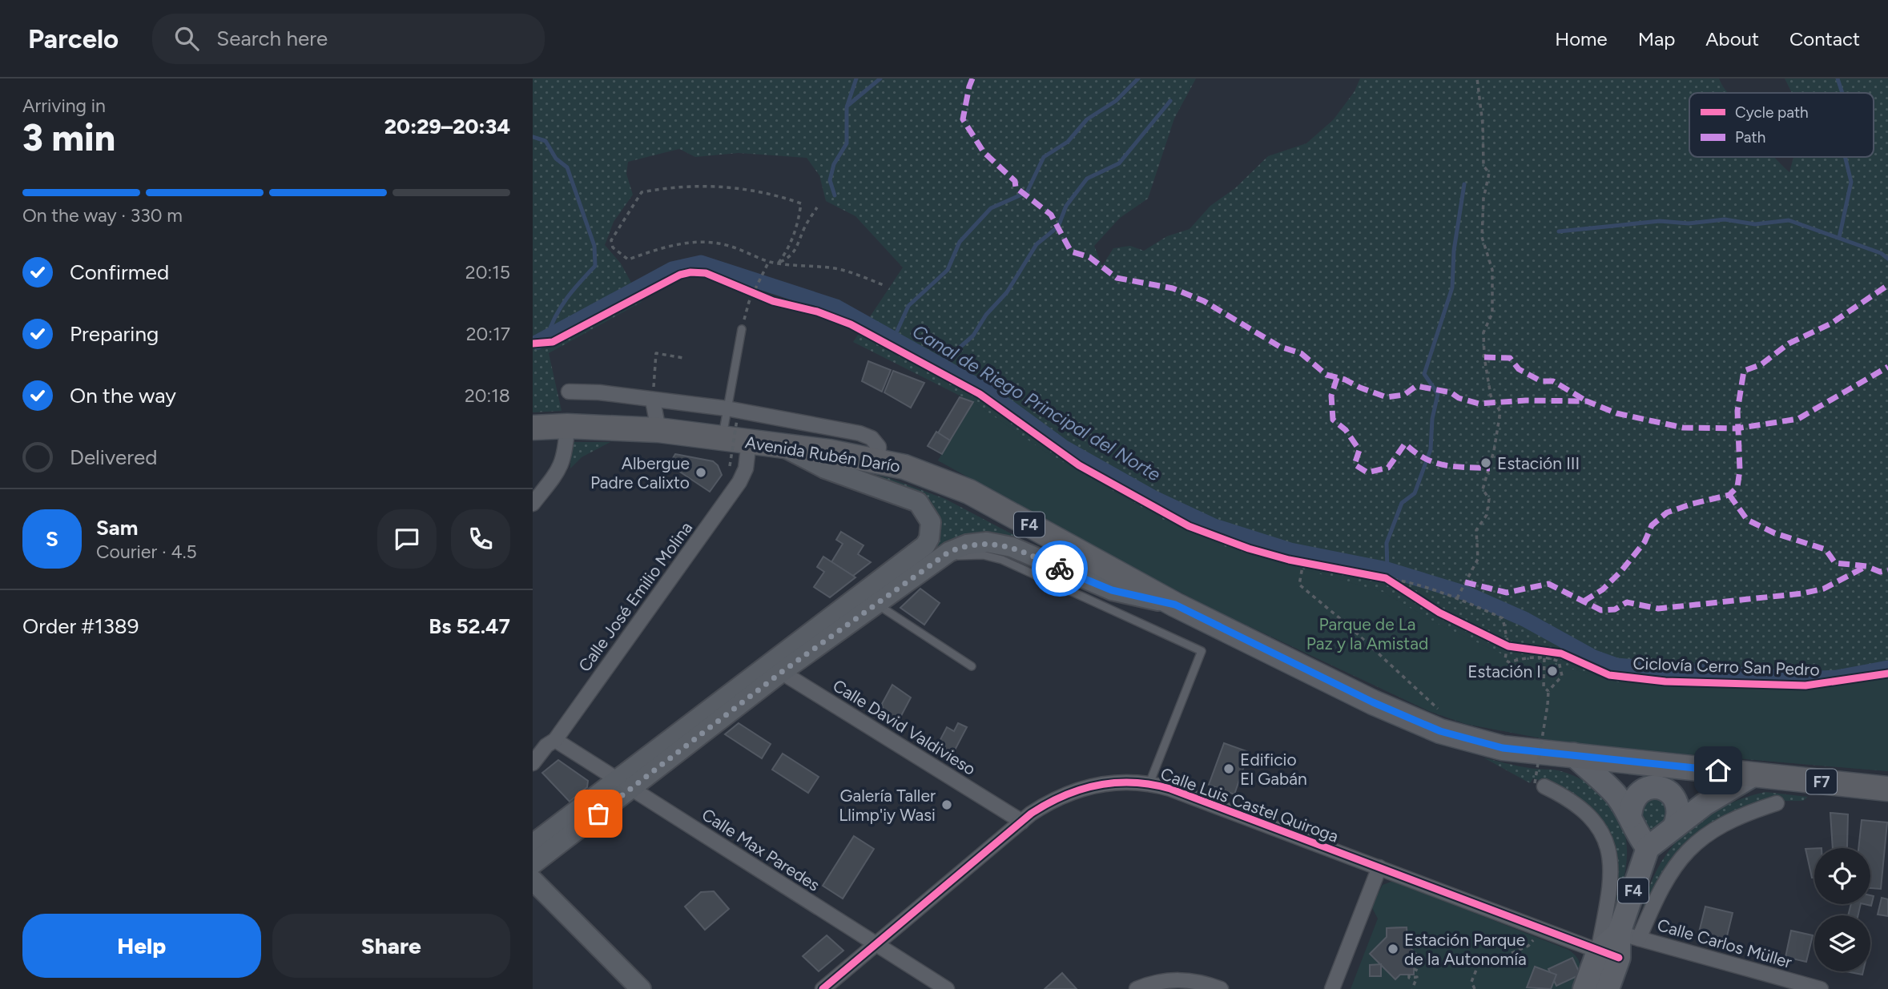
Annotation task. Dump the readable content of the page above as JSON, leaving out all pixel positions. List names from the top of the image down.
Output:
{
  "streets": {
    "highway": ["Avenida Rubén Darío", "F4", "F7"],
    "street": [
      "Calle José Emilio Molina",
      "Calle David Valdivieso",
      "Calle Luis Castel Quiroga",
      "Calle Max Paredes",
      "Calle Carlos Müller"
    ],
    "cycle path": ["Ciclovía Cerro San Pedro"]
  },
  "crossings": [
    ["Avenida Rubén Darío", "Calle José Emilio Molina"],
    ["F4", "Calle Luis Castel Quiroga"],
    ["F4", "Calle Carlos Müller"],
    ["Calle José Emilio Molina", "Calle Max Paredes"],
    ["Calle David Valdivieso", "Calle Luis Castel Quiroga"],
    ["Calle Luis Castel Quiroga", "Calle Max Paredes"]
  ],
  "water": ["Canal de Riego Principal del Norte"],
  "parks": ["Parque de La Paz y la Amistad"],
  "places": [
    "Estación III",
    "Albergue Padre Calixto",
    "Estación I",
    "Edificio El Gabán",
    "Galería Taller Llimp'iy Wasi",
    "Estación Parque de la Autonomía"
  ],
  "legend": ["Cycle path", "Path"],
  "page": {
    "header": "Parcelo",
    "search": "Search here",
    "nav": [
      "Home",
      "Map",
      "About",
      "Contact"
    ],
    "heading": ["3 min", "Arriving in", "20:29–20:34"],
    "panel": [
      "Sam",
      "Courier · 4.5",
      "Order #1389",
      "Bs 52.47"
    ],
    "bar": "On the way · 330 m",
    "list": [
      ["Confirmed", "20:15"],
      ["Preparing", "20:17"],
      ["On the way", "20:18"],
      "Delivered"
    ],
    "round": "S",
    "buttons": ["Help", "Share"]
  }
}
